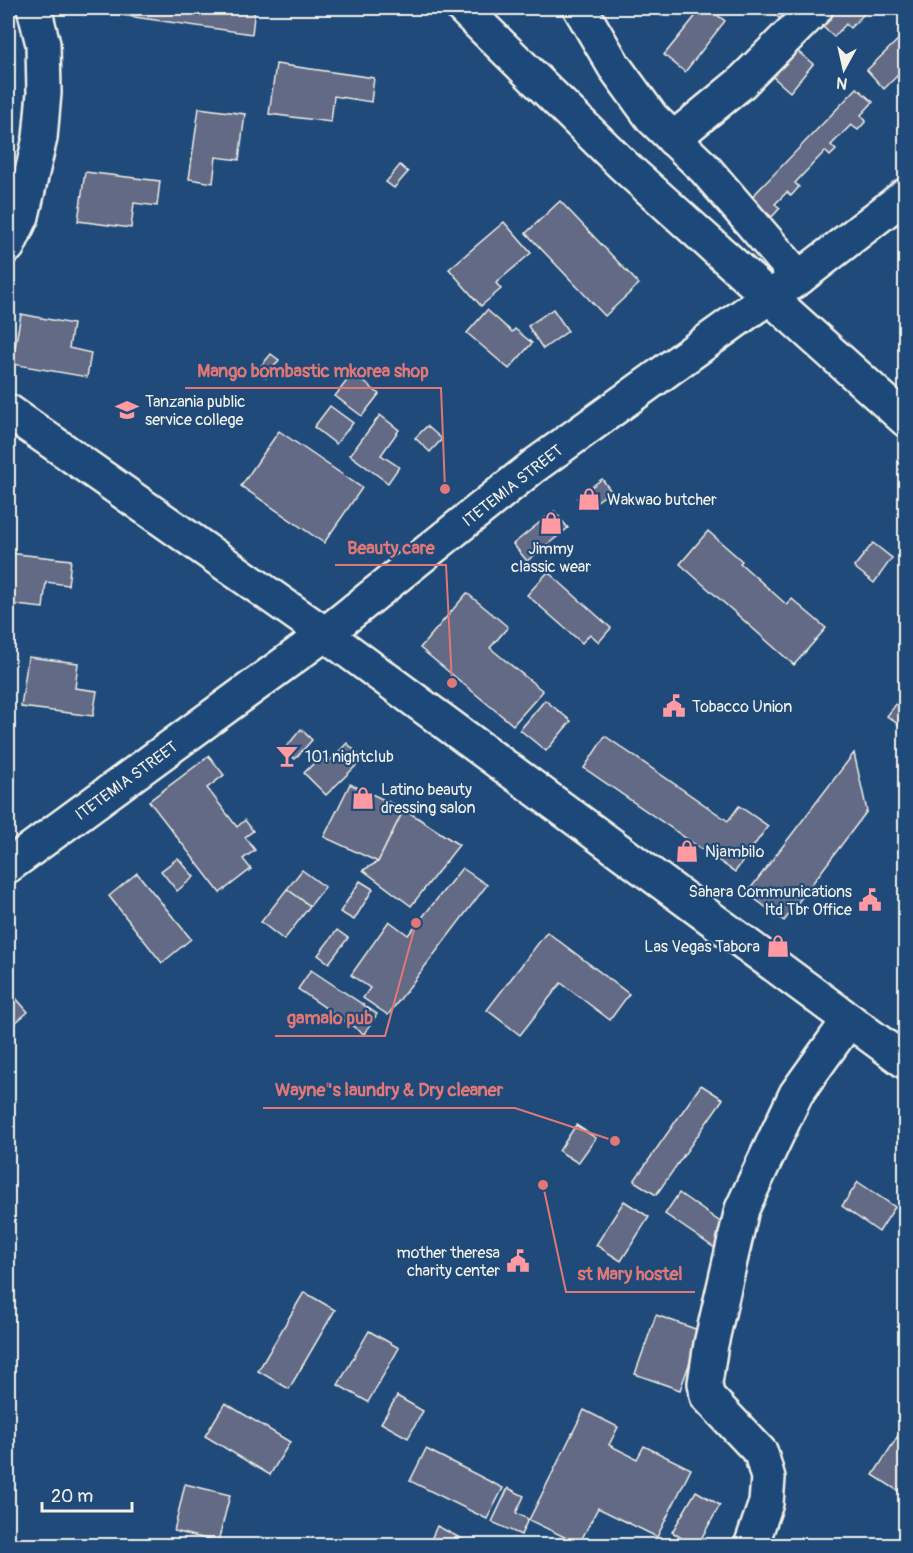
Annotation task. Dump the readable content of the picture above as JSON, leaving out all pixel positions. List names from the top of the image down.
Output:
{
  "streets": {
    "street": ["ITETEMIA STREET"]
  },
  "places": {
    "school or university": ["Tanzania public service college"],
    "other": [
      "Mango bombastic mkorea shop",
      "Beauty care",
      "gamalo pub",
      "Wayne\"s laundry & Dry cleaner",
      "st Mary hostel"
    ],
    "shop": [
      "Wakwao butcher",
      "Jimmy classic wear",
      "Latino beauty dressing salon",
      "Njambilo",
      "Las Vegas Tabora"
    ],
    "public building": ["Tobacco Union", "Sahara Communications ltd Tbr Office", "mother theresa charity center"],
    "bar": ["101 nightclub"]
  },
  "scale_bar": "20 m",
  "north": "bottom"
}
